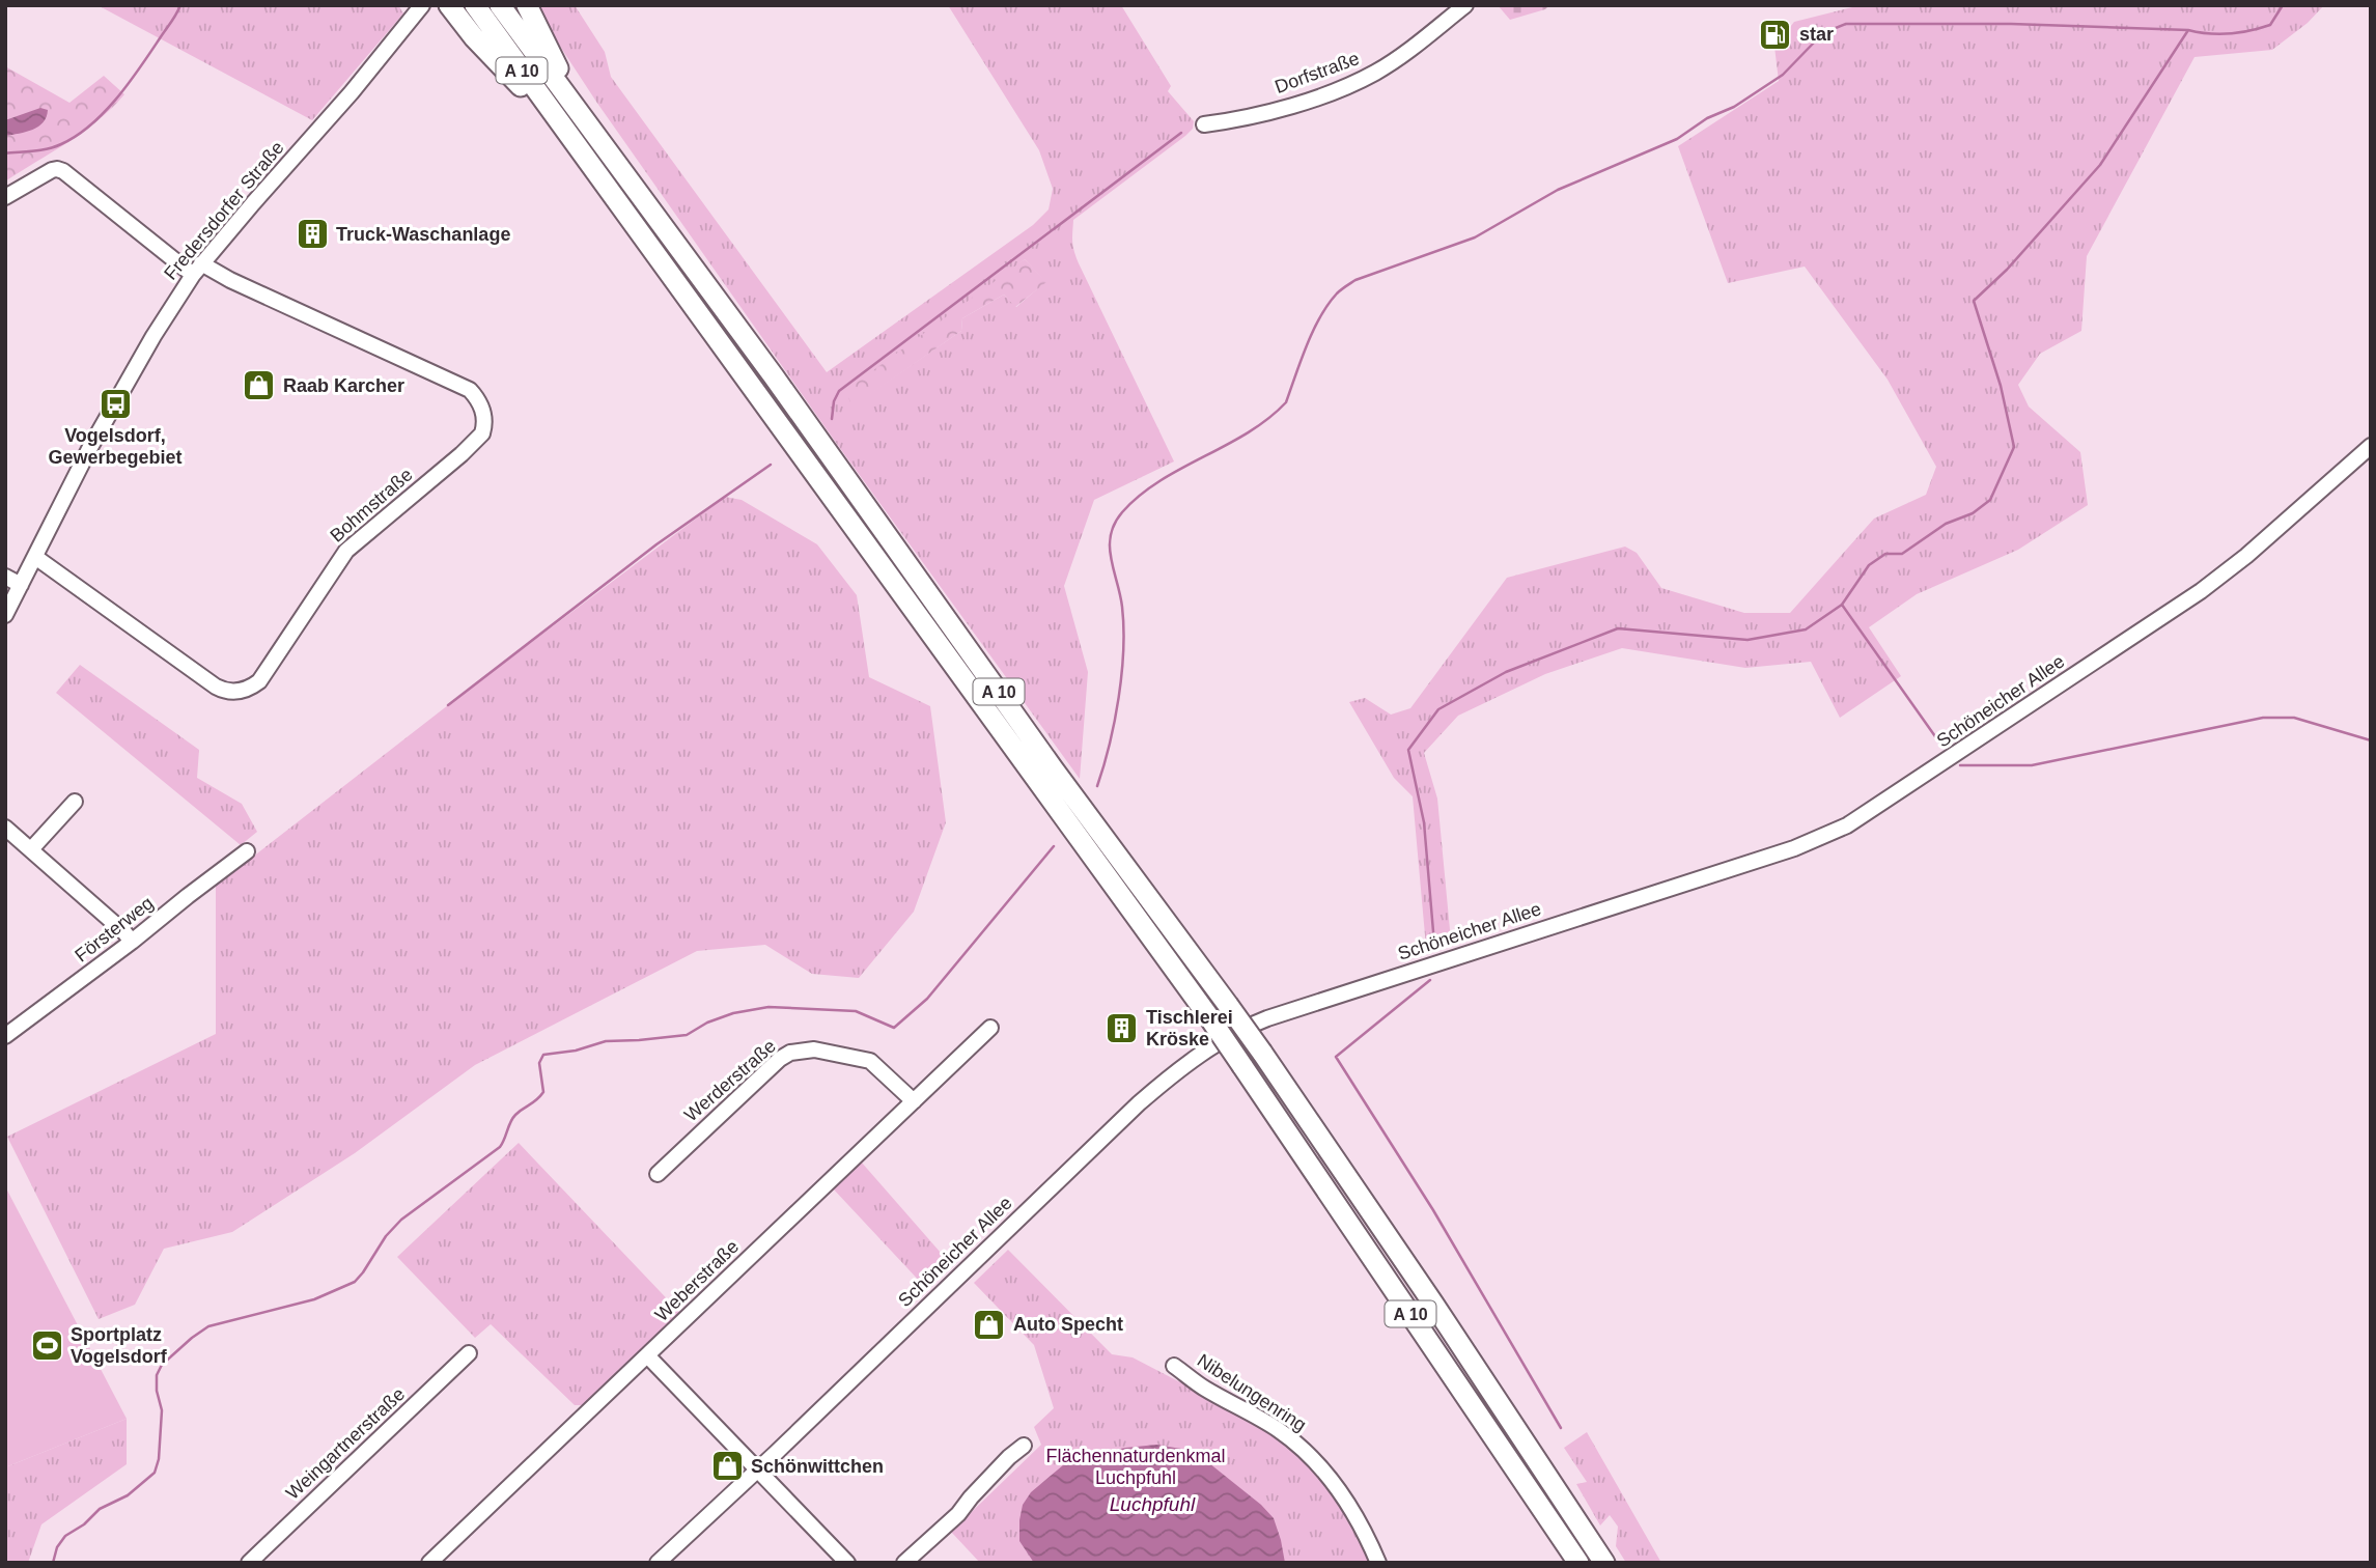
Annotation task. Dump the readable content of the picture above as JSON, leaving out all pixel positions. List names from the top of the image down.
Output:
{
  "streets": {
    "highway": ["A 10"],
    "street": [
      "Dorfstraße",
      "Fredersdorfer Straße",
      "Bohmstraße",
      "Schöneicher Allee",
      "Försterweg",
      "Werderstraße",
      "Weberstraße",
      "Nibelungenring",
      "Weingartnerstraße"
    ]
  },
  "crossings": [
    ["Fredersdorfer Straße", "Bohmstraße"],
    ["Werderstraße", "Weberstraße"]
  ],
  "water": ["Luchpfuhl"],
  "parks": ["Flächennaturdenkmal Luchpfuhl"],
  "places": {
    "fuel station": ["star"],
    "building": ["Truck-Waschanlage", "Tischlerei Kröske"],
    "shop": ["Raab Karcher", "Auto Specht", "Schönwittchen"],
    "bus stop": ["Vogelsdorf, Gewerbegebiet"],
    "sports": ["Sportplatz Vogelsdorf"]
  }
}
